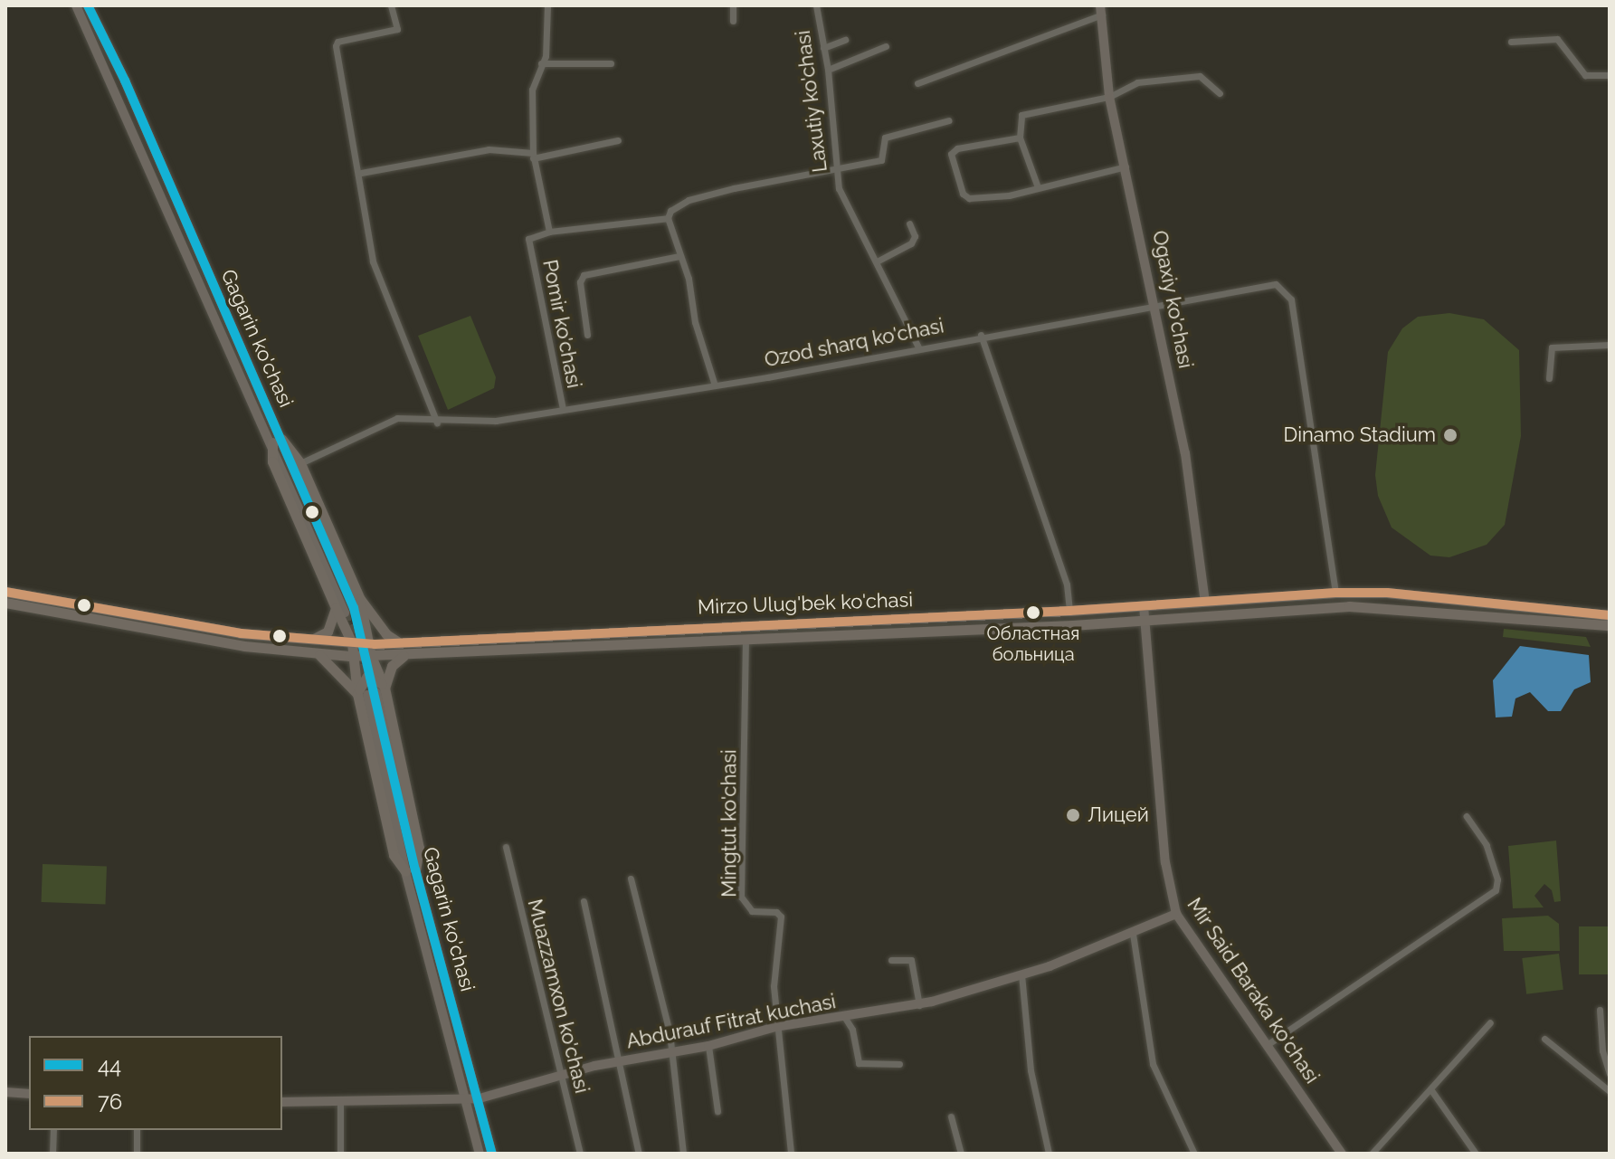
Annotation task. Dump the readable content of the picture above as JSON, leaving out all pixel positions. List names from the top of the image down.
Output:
{
  "streets": {
    "main road": ["Mirzo Ulug'bek ko'chasi"],
    "street": [
      "Laxutiy ko'chasi",
      "Ogaxiy ko'chasi",
      "Pomir ko'chasi",
      "Gagarin ko'chasi",
      "Ozod sharq ko'chasi",
      "Mingtut ko'chasi",
      "Mir Said Baraka ko'chasi",
      "Muazzamxon ko'chasi",
      "Abdurauf Fitrat kuchasi"
    ]
  },
  "crossings": [
    ["Laxutiy ko'chasi", "Ozod sharq ko'chasi"],
    ["Ogaxiy ko'chasi", "Ozod sharq ko'chasi"],
    ["Ogaxiy ko'chasi", "Mirzo Ulug'bek ko'chasi"],
    ["Pomir ko'chasi", "Ozod sharq ko'chasi"],
    ["Gagarin ko'chasi", "Abdurauf Fitrat kuchasi"],
    ["Ozod sharq ko'chasi", "Mirzo Ulug'bek ko'chasi"],
    ["Mirzo Ulug'bek ko'chasi", "Mingtut ko'chasi"],
    ["Mirzo Ulug'bek ko'chasi", "Mir Said Baraka ko'chasi"],
    ["Mingtut ko'chasi", "Abdurauf Fitrat kuchasi"],
    ["Mir Said Baraka ko'chasi", "Abdurauf Fitrat kuchasi"],
    ["Muazzamxon ko'chasi", "Abdurauf Fitrat kuchasi"]
  ],
  "places": ["Dinamo Stadium", "Областная больница", "Лицей"],
  "lines": ["transit line 44", "transit line 76"],
  "legend": ["44", "76"]
}
